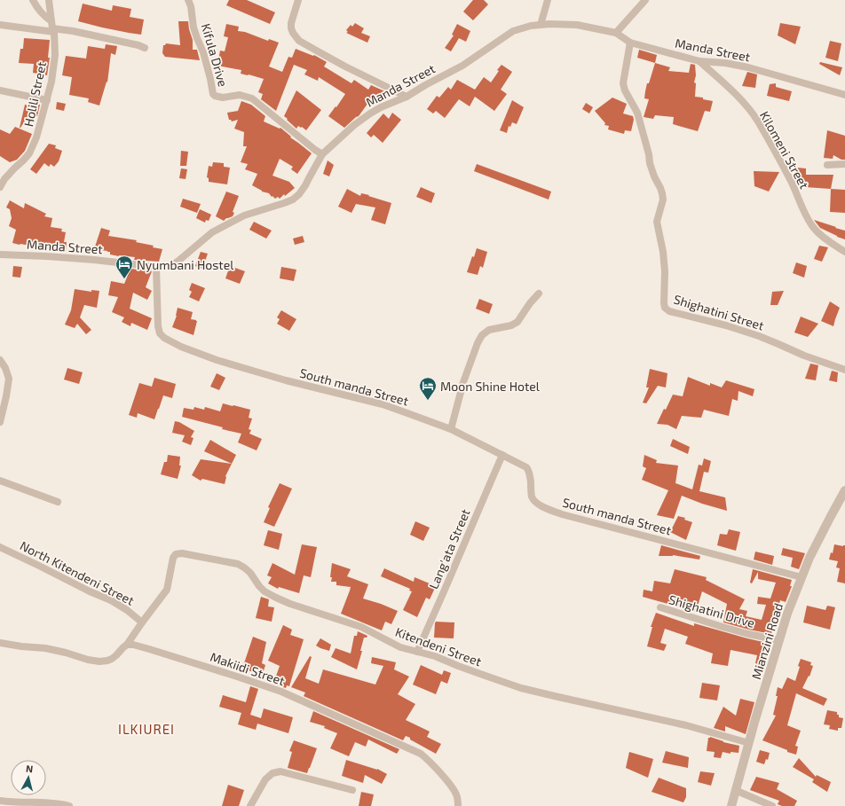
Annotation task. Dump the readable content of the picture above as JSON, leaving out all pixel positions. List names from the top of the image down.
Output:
{
  "streets": {
    "street": [
      "Manda Street",
      "Kifula Drive",
      "Holili Street",
      "Kilomeni Street",
      "Shighatini Street",
      "South manda Street",
      "Lang'ata Street",
      "North Kitendeni Street",
      "Shighatini Drive",
      "Mianzini Road",
      "Kitendeni Street",
      "Makiidi Street"
    ]
  },
  "crossings": [
    ["Manda Street", "Kifula Drive"],
    ["Manda Street", "Kilomeni Street"],
    ["Manda Street", "Shighatini Street"],
    ["Manda Street", "South manda Street"],
    ["South manda Street", "Lang'ata Street"],
    ["South manda Street", "Mianzini Road"],
    ["Lang'ata Street", "Kitendeni Street"],
    ["North Kitendeni Street", "Kitendeni Street"],
    ["Shighatini Drive", "Mianzini Road"],
    ["Mianzini Road", "Kitendeni Street"],
    ["Kitendeni Street", "Makiidi Street"]
  ],
  "districts": ["ILKIUREI"],
  "places": {
    "hotel": ["Nyumbani Hostel", "Moon Shine Hotel"]
  },
  "north": "top"
}
